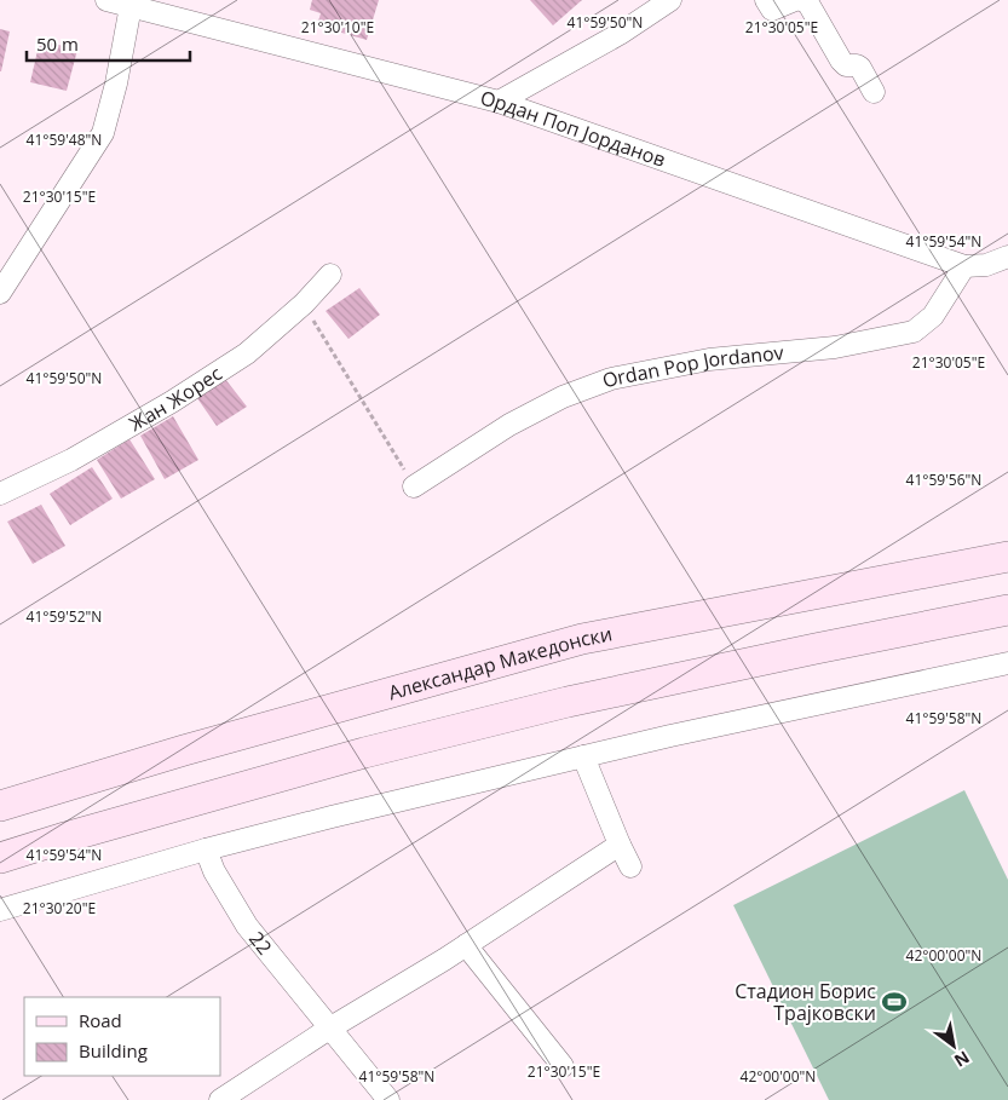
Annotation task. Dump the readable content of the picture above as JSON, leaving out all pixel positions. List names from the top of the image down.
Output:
{
  "streets": {
    "street": [
      "Ордан Поп Јорданов",
      "Ordan Pop Jordanov",
      "Жан Жорес",
      "Александар Македонски",
      "22"
    ]
  },
  "crossings": [
    ["Ордан Поп Јорданов", "Ordan Pop Jordanov"]
  ],
  "places": {
    "sports": ["Стадион Борис Трајковски"]
  },
  "legend": ["Road", "Building"],
  "scale_bar": "50 m",
  "north": "bottom right",
  "coordinates": [
    "41°59'50\"N",
    "21°30'05\"E",
    "21°30'10\"E",
    "41°59'48\"N",
    "21°30'15\"E",
    "41°59'54\"N",
    "41°59'56\"N",
    "41°59'52\"N",
    "41°59'58\"N",
    "21°30'20\"E",
    "42°00'00\"N"
  ]
}
